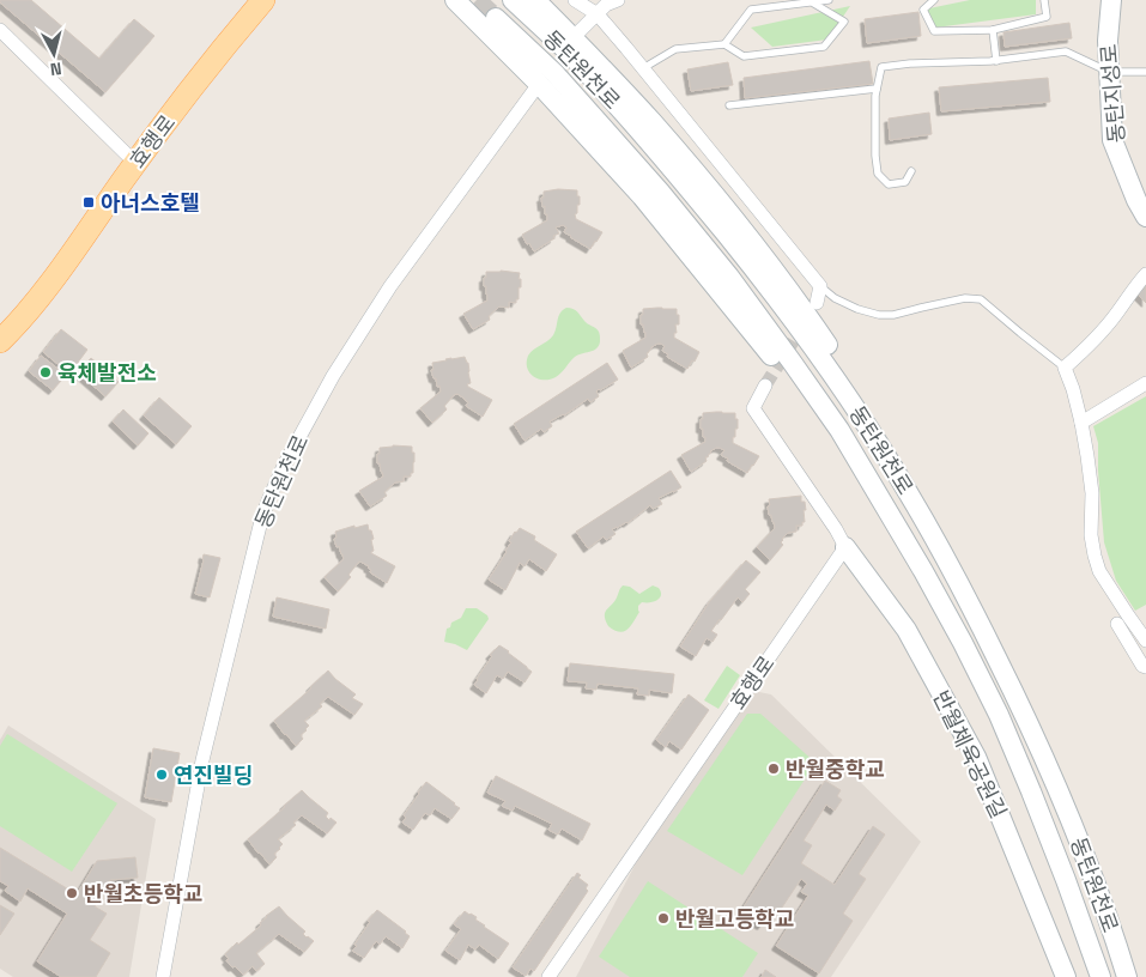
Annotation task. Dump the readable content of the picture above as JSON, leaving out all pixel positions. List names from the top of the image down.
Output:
{
  "streets": {
    "main road": [
      "동탄원천로",
      "동탄지성로",
      "효행로",
      "반월체육공원길"
    ]
  },
  "crossings": [
    ["효행로", "반월체육공원길"]
  ],
  "places": {
    "transit": ["아너스호텔"],
    "other": [
      "육체발전소",
      "반월중학교",
      "연진빌딩",
      "반월초등학교",
      "반월고등학교"
    ]
  },
  "north": "bottom"
}
